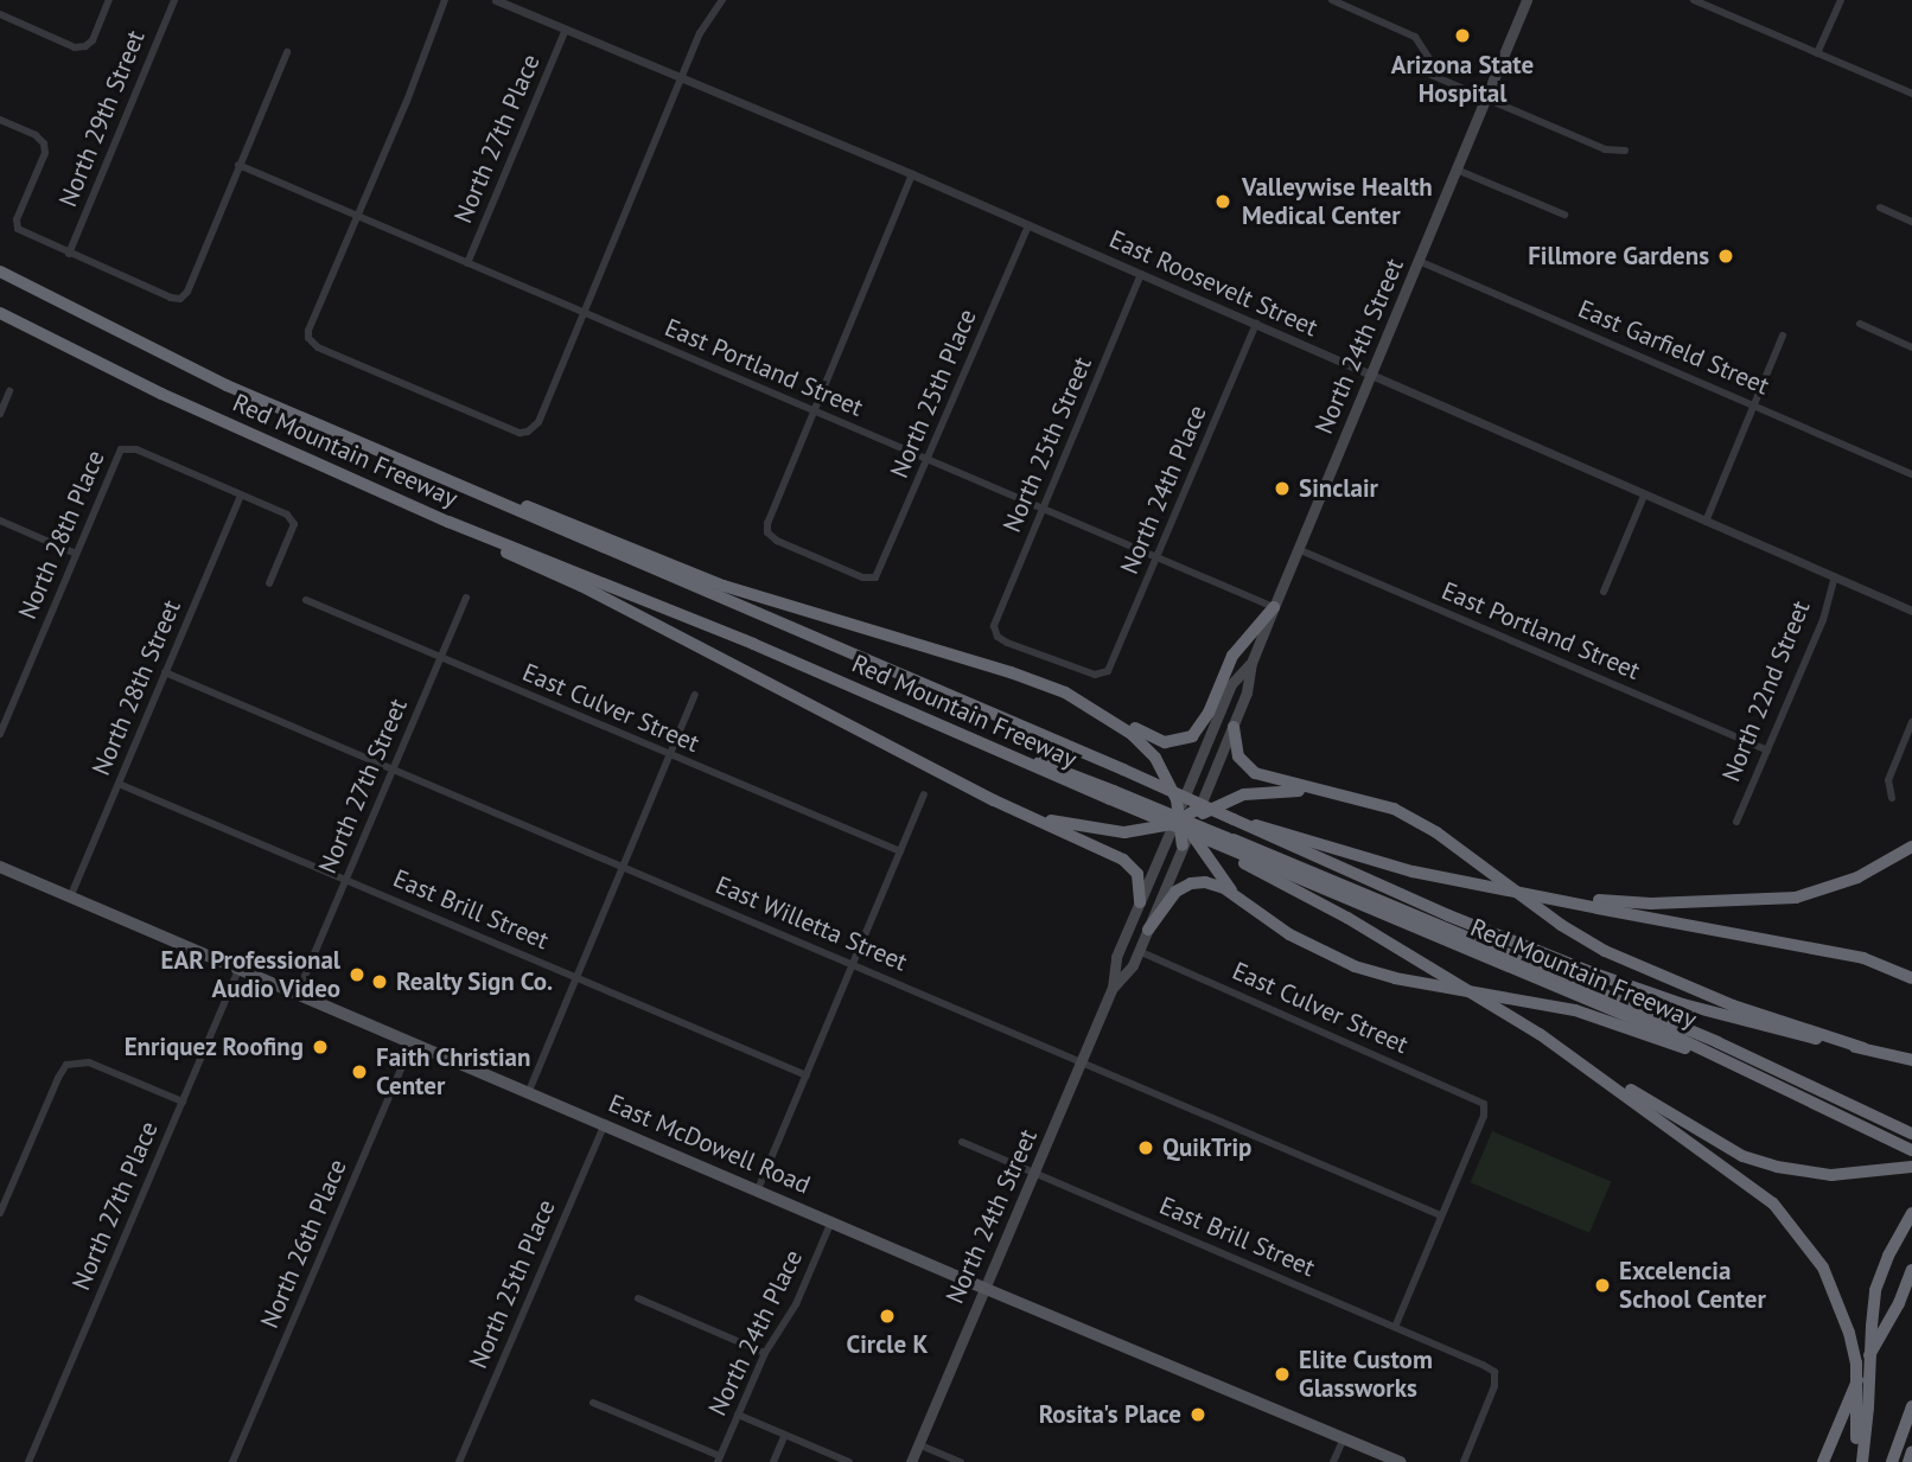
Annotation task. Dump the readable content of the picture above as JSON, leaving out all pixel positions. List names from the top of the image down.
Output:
{
  "streets": {
    "highway": ["Red Mountain Freeway"],
    "main road": ["North 24th Street", "East McDowell Road"],
    "street": [
      "North 29th Street",
      "North 27th Place",
      "East Roosevelt Street",
      "East Garfield Street",
      "East Portland Street",
      "North 25th Place",
      "North 25th Street",
      "North 24th Place",
      "North 28th Place",
      "North 28th Street",
      "North 22nd Street",
      "East Culver Street",
      "North 27th Street",
      "East Brill Street",
      "East Willetta Street",
      "North 26th Place"
    ]
  },
  "crossings": [
    ["North 27th Place", "East Roosevelt Street"],
    ["North 27th Place", "East Portland Street"],
    ["North 27th Place", "East McDowell Road"],
    ["East Roosevelt Street", "North 24th Street"],
    ["East Roosevelt Street", "North 25th Place"],
    ["East Roosevelt Street", "North 25th Street"],
    ["East Roosevelt Street", "North 24th Place"],
    ["East Roosevelt Street", "North 22nd Street"],
    ["North 24th Street", "East Garfield Street"],
    ["North 24th Street", "East Portland Street"],
    ["North 24th Street", "Red Mountain Freeway"],
    ["North 24th Street", "East Culver Street"],
    ["North 24th Street", "East Brill Street"],
    ["North 24th Street", "East Willetta Street"],
    ["North 24th Street", "East McDowell Road"],
    ["East Portland Street", "North 25th Place"],
    ["East Portland Street", "North 25th Street"],
    ["East Portland Street", "North 24th Place"],
    ["East Portland Street", "North 22nd Street"],
    ["North 25th Place", "East McDowell Road"],
    ["North 25th Street", "North 24th Place"],
    ["North 24th Place", "East McDowell Road"],
    ["North 28th Place", "North 28th Street"],
    ["North 28th Street", "East Brill Street"],
    ["North 28th Street", "East Willetta Street"],
    ["North 28th Street", "East McDowell Road"],
    ["East Culver Street", "North 27th Street"],
    ["East Culver Street", "East Willetta Street"],
    ["North 27th Street", "East Brill Street"],
    ["North 27th Street", "East Willetta Street"],
    ["North 27th Street", "East McDowell Road"],
    ["East McDowell Road", "North 26th Place"]
  ],
  "places": [
    "Arizona State Hospital",
    "Valleywise Health Medical Center",
    "Fillmore Gardens",
    "Sinclair",
    "EAR Professional Audio Video",
    "Realty Sign Co.",
    "Enriquez Roofing",
    "Faith Christian Center",
    "QuikTrip",
    "Excelencia School Center",
    "Circle K",
    "Elite Custom Glassworks",
    "Rosita's Place"
  ]
}
